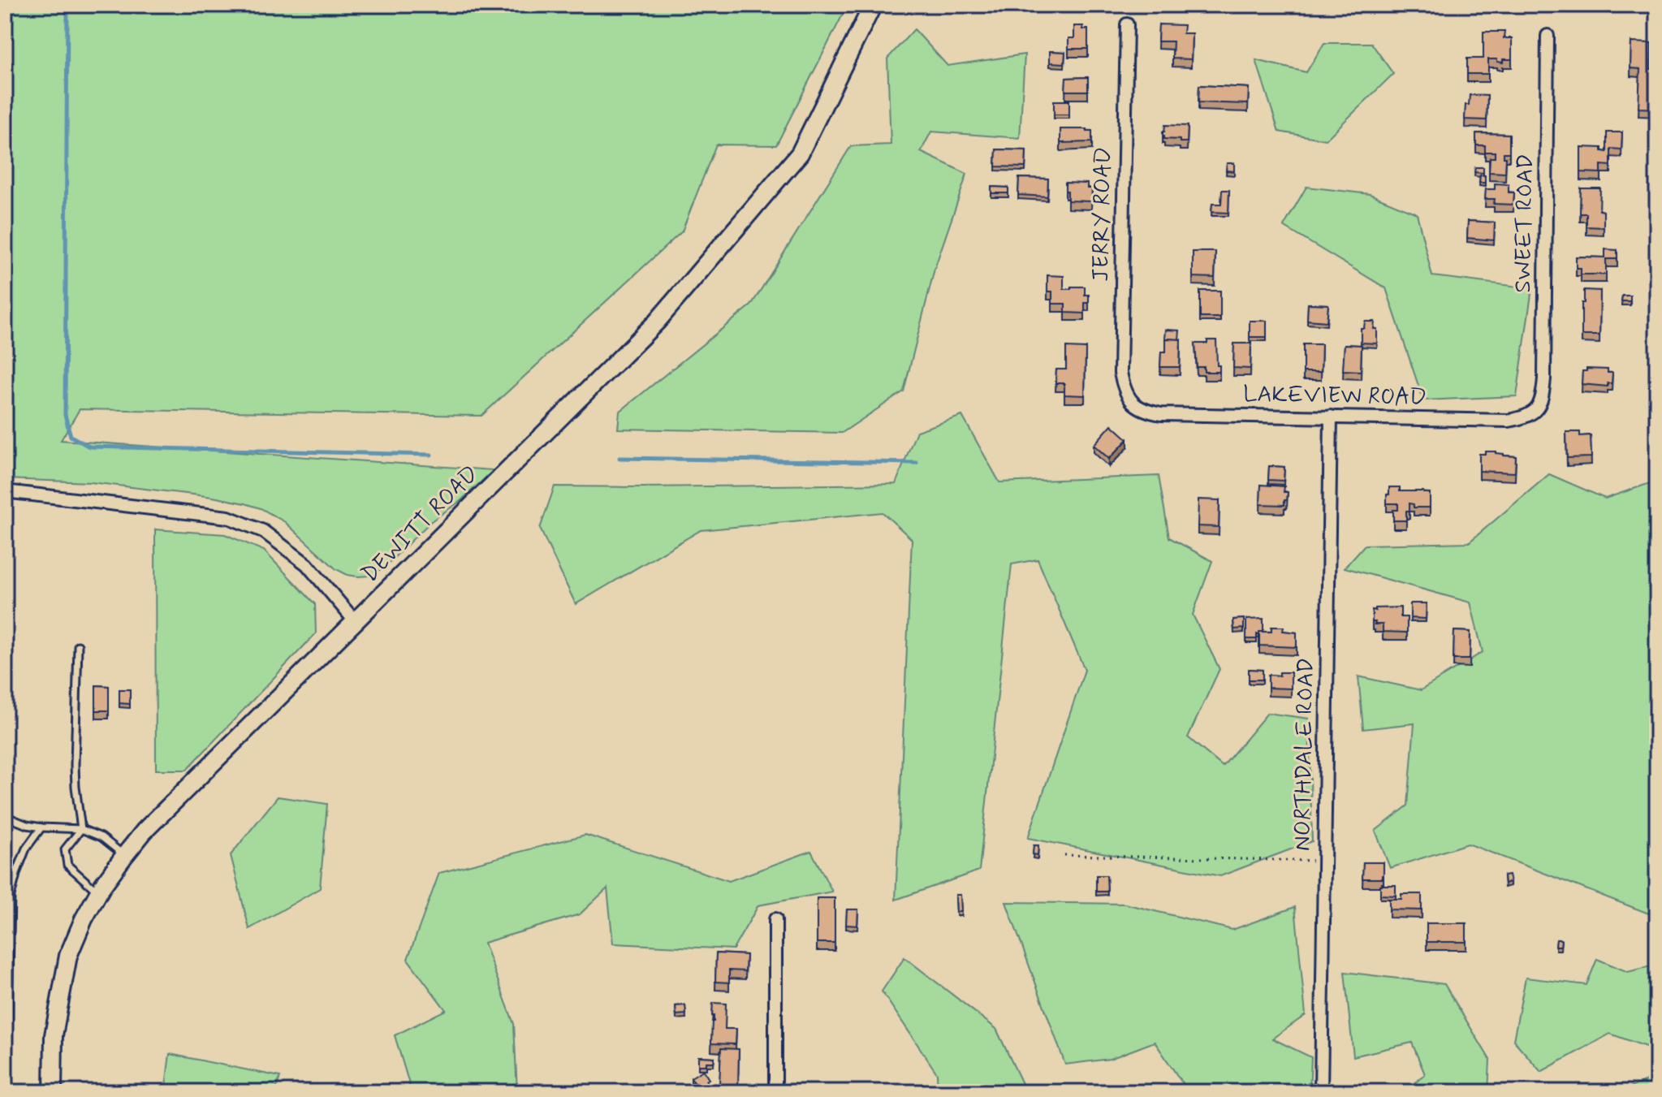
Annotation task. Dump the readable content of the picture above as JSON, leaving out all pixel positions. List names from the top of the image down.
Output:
{
  "streets": {
    "street": [
      "JERRY ROAD",
      "SWEET ROAD",
      "LAKEVIEW ROAD",
      "DEWITT ROAD",
      "NORTHDALE ROAD"
    ]
  },
  "crossings": [
    ["JERRY ROAD", "LAKEVIEW ROAD"],
    ["SWEET ROAD", "LAKEVIEW ROAD"],
    ["LAKEVIEW ROAD", "NORTHDALE ROAD"]
  ]
}
